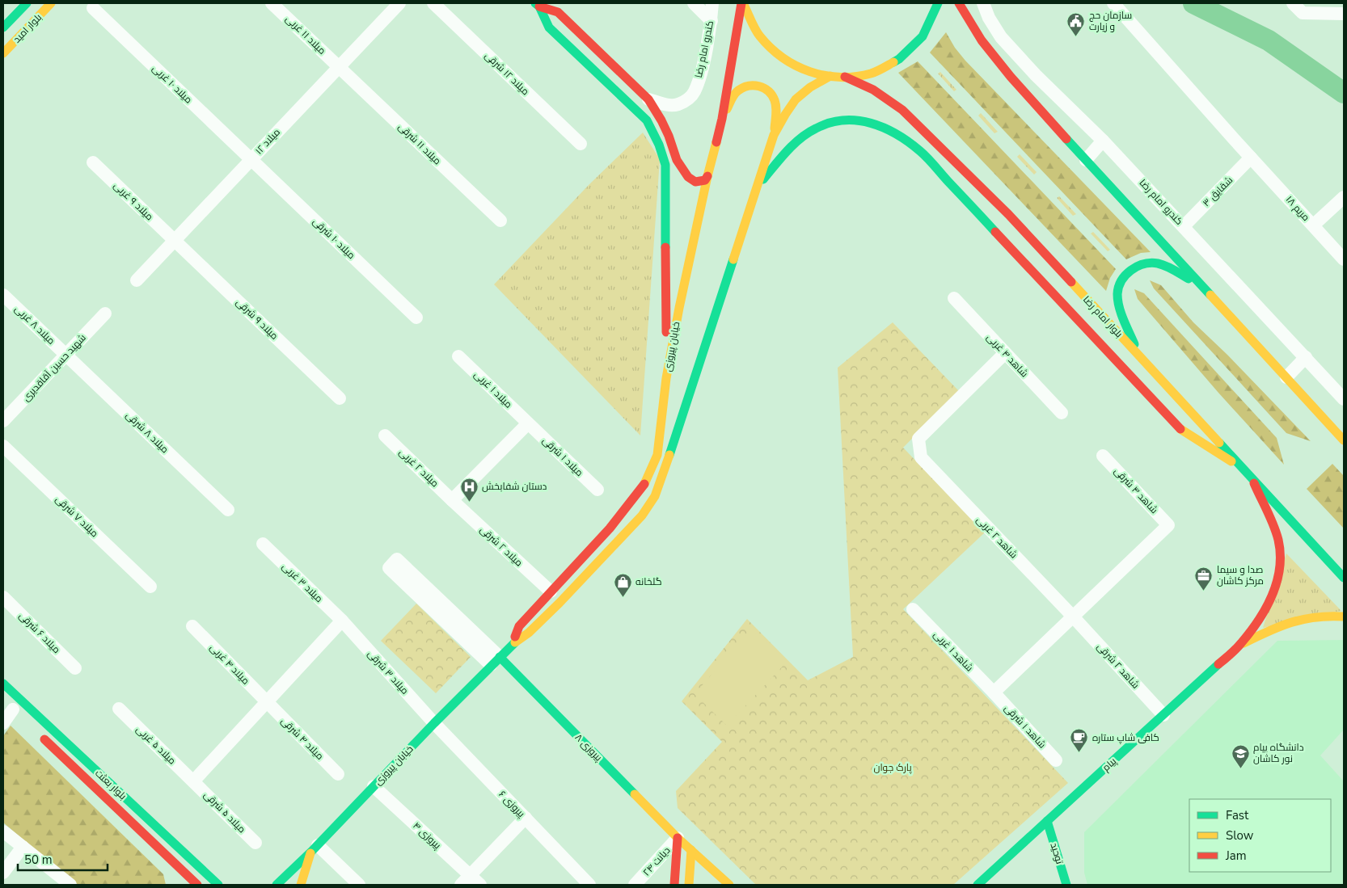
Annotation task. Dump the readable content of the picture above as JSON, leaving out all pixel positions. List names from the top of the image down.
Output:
{
  "streets": {
    "main road": [
      "بلوار امید",
      "بلوار امام رضا",
      "خیابان پیروزی",
      "پیروزی ۸",
      "پیام",
      "بلوار بعثت",
      "توحید"
    ],
    "street": [
      "میلاد ۱۱ غربی",
      "کندرو امام رضا",
      "میلاد ۱۲ شرقی",
      "میلاد ۱۰ غربی",
      "میلاد ۱۲",
      "میلاد ۱۱ شرقی",
      "شقایق ۳",
      "میلاد ۹ غربی",
      "مریم ۱۸",
      "میلاد ۱۰ شرقی",
      "میلاد ۹ شرقی",
      "میلاد ۸ غربی",
      "شاهد ۴ غربی",
      "شهید حسین آقاقدیری",
      "میلاد ۱ غربی",
      "میلاد ۸ شرقی",
      "میلاد ۱ شرقی",
      "میلاد ۲ غربی",
      "شاهد ۴ شرقی",
      "میلاد ۷ شرقی",
      "شاهد ۲ غربی",
      "میلاد ۲ شرقی",
      "میلاد ۳ غربی",
      "میلاد ۶ شرقی",
      "شاهد ۱ غربی",
      "میلاد ۴ غربی",
      "شاهد ۲ شرقی",
      "میلاد ۳ شرقی",
      "شاهد ۱ شرقی",
      "میلاد ۴ شرقی",
      "میلاد ۵ غربی",
      "پیروزی ۶",
      "میلاد ۵ شرقی",
      "پیروزی ۴",
      "دیانت ۲۴"
    ]
  },
  "crossings": [
    ["میلاد ۱۱ غربی", "میلاد ۱۲"],
    ["میلاد ۱۱ غربی", "میلاد ۱۱ شرقی"],
    ["کندرو امام رضا", "شقایق ۳"],
    ["میلاد ۱۰ غربی", "میلاد ۱۲"],
    ["میلاد ۱۰ غربی", "میلاد ۱۰ شرقی"],
    ["میلاد ۱۲", "میلاد ۱۱ شرقی"],
    ["میلاد ۱۲", "میلاد ۹ غربی"],
    ["میلاد ۱۲", "میلاد ۱۰ شرقی"],
    ["میلاد ۱۲", "میلاد ۹ شرقی"],
    ["شقایق ۳", "مریم ۱۸"],
    ["میلاد ۹ غربی", "میلاد ۹ شرقی"],
    ["میلاد ۸ غربی", "شهید حسین آقاقدیری"],
    ["میلاد ۸ غربی", "میلاد ۸ شرقی"],
    ["خیابان پیروزی", "میلاد ۲ شرقی"],
    ["خیابان پیروزی", "میلاد ۳ شرقی"],
    ["خیابان پیروزی", "پیروزی ۸"],
    ["خیابان پیروزی", "پیروزی ۶"],
    ["خیابان پیروزی", "پیروزی ۴"],
    ["شاهد ۴ غربی", "شاهد ۲ غربی"],
    ["شهید حسین آقاقدیری", "میلاد ۸ شرقی"],
    ["میلاد ۱ غربی", "میلاد ۱ شرقی"],
    ["میلاد ۲ غربی", "میلاد ۲ شرقی"],
    ["شاهد ۴ شرقی", "شاهد ۲ غربی"],
    ["شاهد ۴ شرقی", "شاهد ۲ شرقی"],
    ["شاهد ۲ غربی", "شاهد ۲ شرقی"],
    ["میلاد ۳ غربی", "میلاد ۳ شرقی"],
    ["شاهد ۱ غربی", "شاهد ۱ شرقی"],
    ["میلاد ۴ غربی", "میلاد ۴ شرقی"],
    ["شاهد ۲ شرقی", "پیام"],
    ["میلاد ۳ شرقی", "پیروزی ۶"],
    ["میلاد ۵ غربی", "میلاد ۵ شرقی"],
    ["پیروزی ۸", "دیانت ۲۴"],
    ["پیام", "توحید"]
  ],
  "parks": ["پارک جوان"],
  "places": {
    "public building": ["سازمان حج و زیارت"],
    "hospital": ["دستان شفابخش"],
    "office": ["صدا و سیما مرکز کاشان"],
    "shop": ["گلخانه"],
    "cafe": ["کافی شاپ ستاره"],
    "school or university": ["دانشگاه پیام نور کاشان"]
  },
  "legend": ["Fast", "Slow", "Jam"],
  "scale_bar": "50 m"
}
